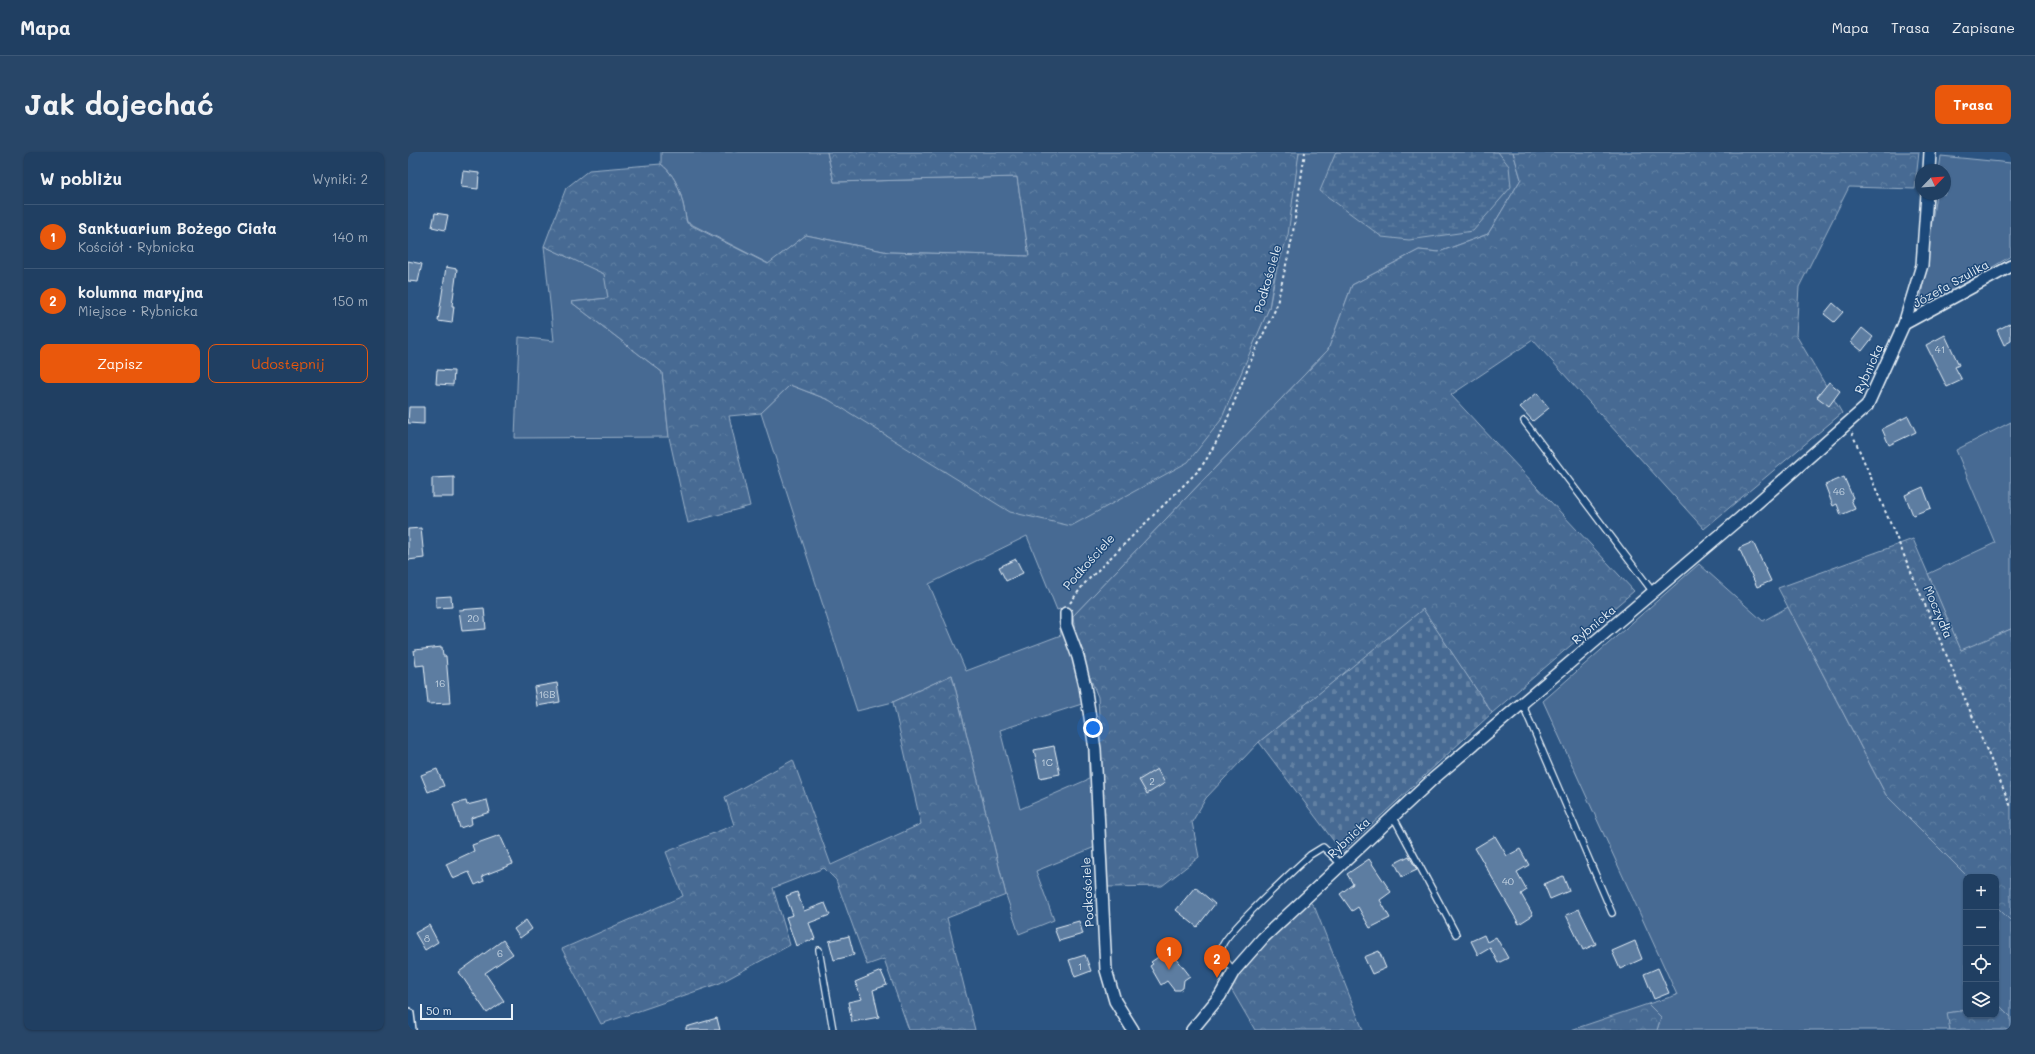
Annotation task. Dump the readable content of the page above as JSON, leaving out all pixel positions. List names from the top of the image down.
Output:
{
  "streets": {
    "street": ["Podkościele", "Józefa Szulika", "Rybnicka"],
    "path": ["Moczydła"]
  },
  "crossings": [
    ["Józefa Szulika", "Rybnicka"],
    ["Rybnicka", "Moczydła"]
  ],
  "house_numbers": [
    "41",
    "46",
    "20",
    "16",
    "16B",
    "1C",
    "2",
    "40",
    "8",
    "6",
    "1"
  ],
  "scale_bar": "50 m",
  "north": "top right",
  "page": {
    "header": "Mapa",
    "nav": ["Mapa", "Trasa", "Zapisane"],
    "buttons": [
      "Trasa",
      ["Zapisz", "Udostępnij"]
    ],
    "title": "Jak dojechać",
    "heading": ["W pobliżu", "Wyniki: 2"],
    "list": [
      {
        "mark": "1",
        "name": "Sanktuarium Bożego Ciała",
        "note": "Kościół · Rybnicka",
        "value": "140 m"
      },
      {
        "mark": "2",
        "name": "kolumna maryjna",
        "note": "Miejsce · Rybnicka",
        "value": "150 m"
      }
    ],
    "map_buttons": ["+", "−"],
    "pins": ["1", "2"],
    "scale": "50 m"
  }
}
